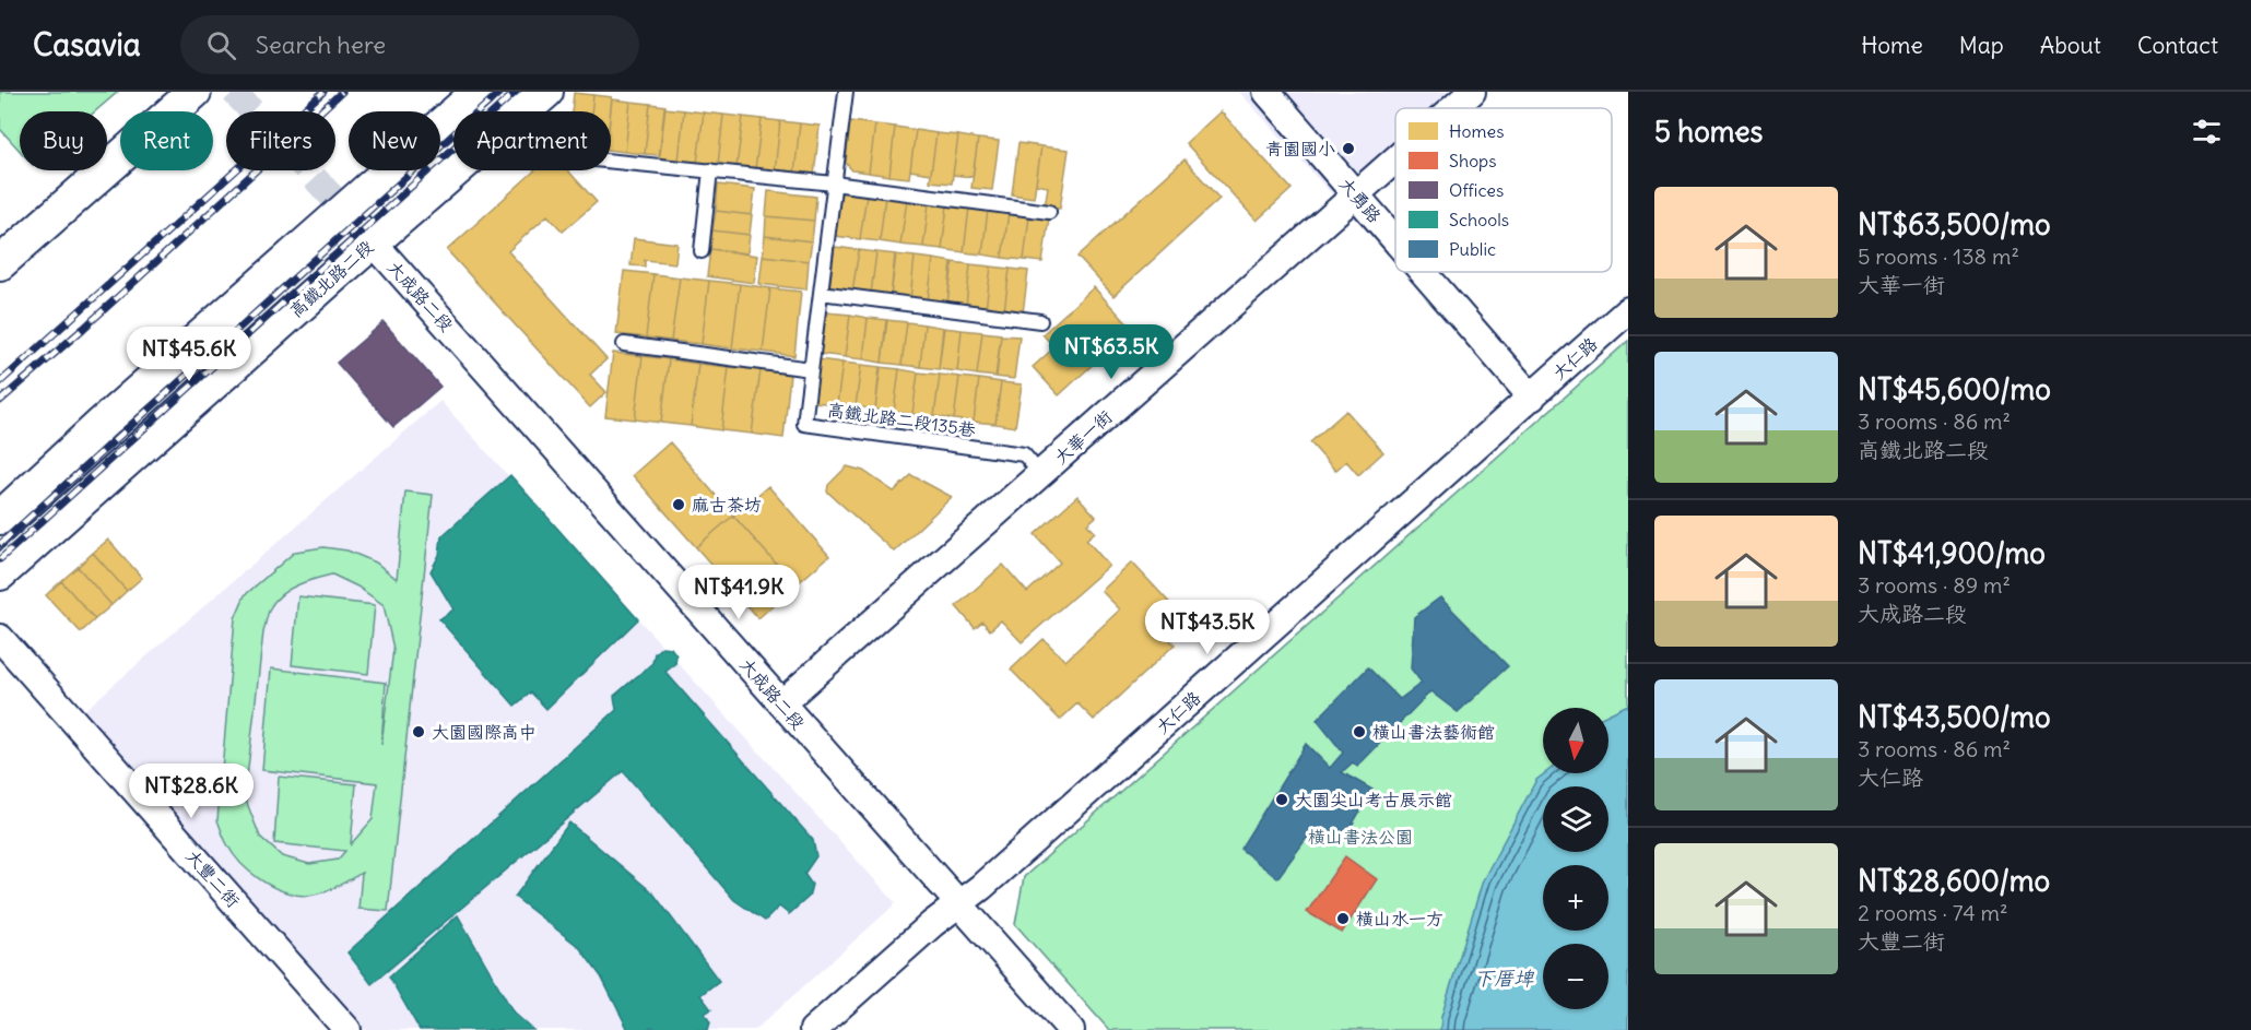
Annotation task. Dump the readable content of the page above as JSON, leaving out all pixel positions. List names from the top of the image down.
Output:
{
  "streets": {
    "street": [
      "大勇路",
      "高鐵北路二段",
      "大成路二段",
      "大仁路",
      "大華一街",
      "大豐二街"
    ],
    "lane": ["高鐵北路二段135巷"]
  },
  "crossings": [
    ["大勇路", "大仁路"],
    ["大勇路", "大華一街"],
    ["高鐵北路二段", "大成路二段"],
    ["大成路二段", "大仁路"],
    ["大成路二段", "大華一街"],
    ["高鐵北路二段135巷", "大華一街"]
  ],
  "water": ["下厝埤"],
  "parks": ["橫山書法公園"],
  "places": [
    "青園國小",
    "麻古茶坊",
    "大園國際高中",
    "橫山書法藝術館",
    "大園尖山考古展示館",
    "橫山水一方"
  ],
  "legend": [
    "Homes",
    "Shops",
    "Offices",
    "Schools",
    "Public"
  ],
  "north": "bottom",
  "page": {
    "header": "Casavia",
    "search": "Search here",
    "nav": [
      "Home",
      "Map",
      "About",
      "Contact"
    ],
    "heading": "5 homes",
    "chip": [
      "Buy",
      "Rent",
      "Filters",
      "New",
      "Apartment"
    ],
    "list": [
      {
        "name": "NT$63,500/mo",
        "note": "5 rooms · 138 m² · 大華一街"
      },
      {
        "name": "NT$45,600/mo",
        "note": "3 rooms · 86 m² · 高鐵北路二段"
      },
      {
        "name": "NT$41,900/mo",
        "note": "3 rooms · 89 m² · 大成路二段"
      },
      {
        "name": "NT$43,500/mo",
        "note": "3 rooms · 86 m² · 大仁路"
      },
      {
        "name": "NT$28,600/mo",
        "note": "2 rooms · 74 m² · 大豐二街"
      }
    ],
    "price": [
      "NT$63.5K",
      "NT$45.6K",
      "NT$41.9K",
      "NT$43.5K",
      "NT$28.6K"
    ],
    "map_buttons": ["+", "−"]
  }
}
